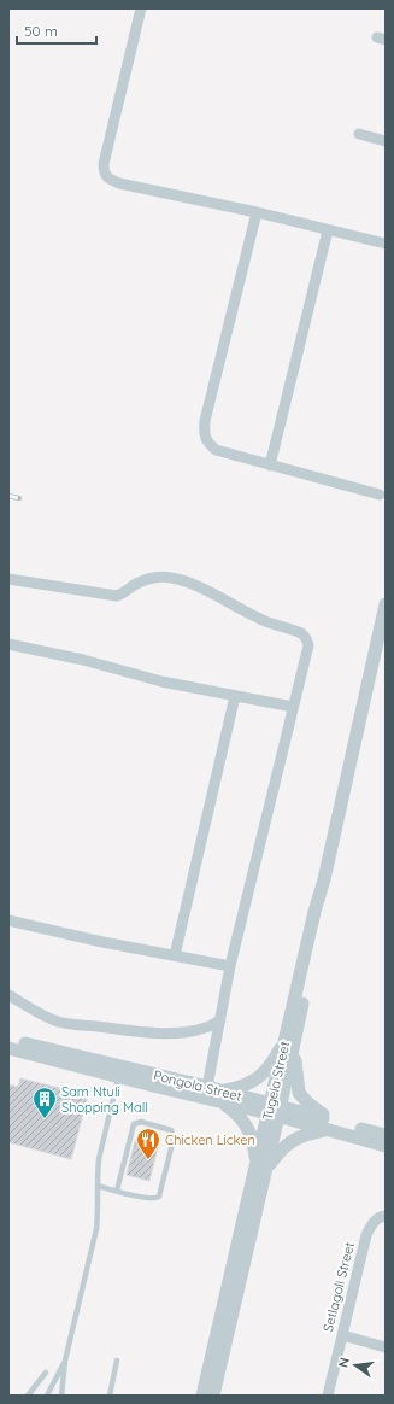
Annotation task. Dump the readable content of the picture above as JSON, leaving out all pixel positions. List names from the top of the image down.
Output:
{
  "streets": {
    "street": ["Tugela Street", "Pongola Street", "Setlagoli Street"]
  },
  "crossings": [
    ["Tugela Street", "Pongola Street"]
  ],
  "places": {
    "building": ["Sam Ntuli Shopping Mall"],
    "restaurant": ["Chicken Licken"]
  },
  "scale_bar": "50 m",
  "north": "left"
}
